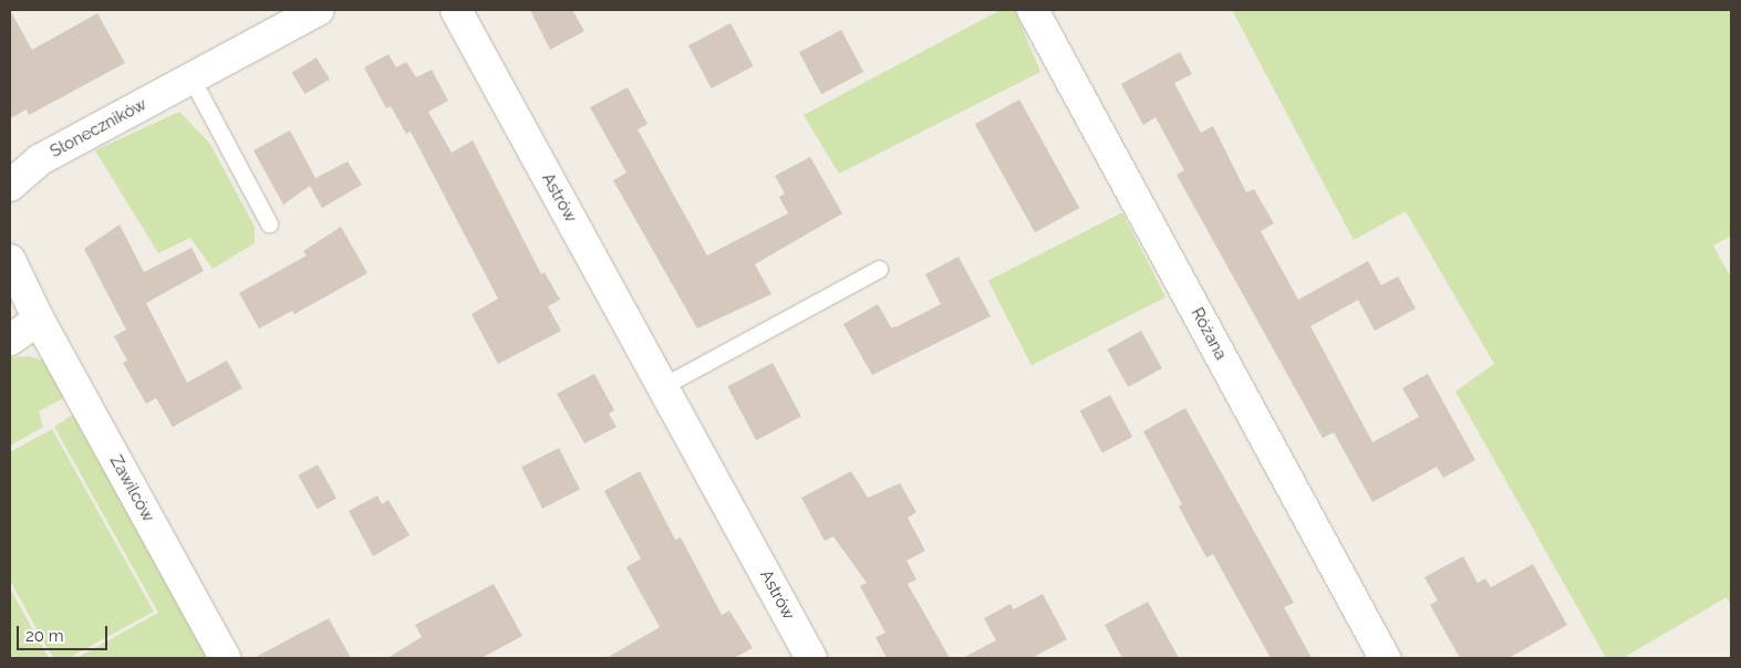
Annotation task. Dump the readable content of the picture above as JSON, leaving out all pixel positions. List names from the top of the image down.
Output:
{
  "streets": {
    "street": [
      "Słoneczników",
      "Astrów",
      "Różana",
      "Zawilców"
    ]
  },
  "scale_bar": "20 m"
}
